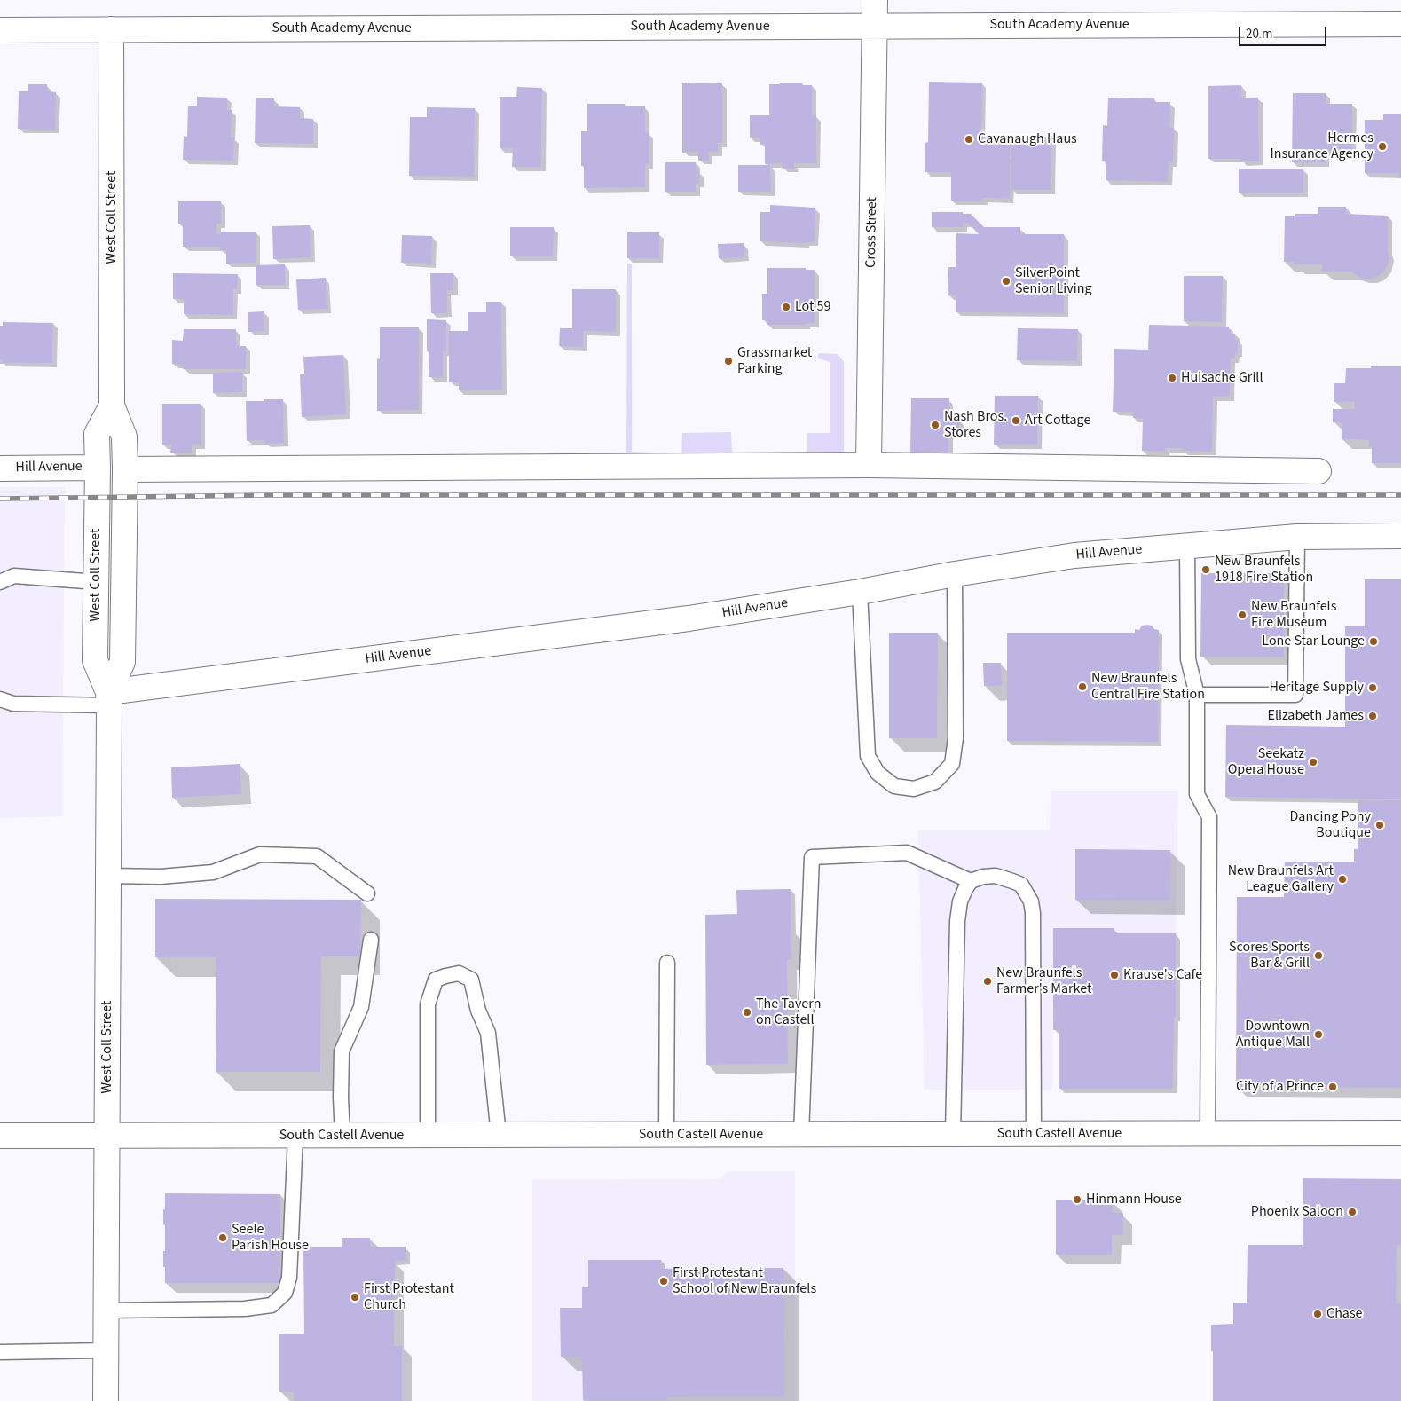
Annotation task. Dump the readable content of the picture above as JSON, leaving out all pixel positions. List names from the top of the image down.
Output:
{
  "streets": {
    "street": [
      "South Academy Avenue",
      "West Coll Street",
      "Cross Street",
      "Hill Avenue",
      "South Castell Avenue"
    ]
  },
  "crossings": [
    ["South Academy Avenue", "West Coll Street"],
    ["South Academy Avenue", "Cross Street"],
    ["West Coll Street", "Hill Avenue"],
    ["West Coll Street", "South Castell Avenue"]
  ],
  "places": [
    "Cavanaugh Haus",
    "Hermes Insurance Agency",
    "SilverPoint Senior Living",
    "Lot 59",
    "Grassmarket Parking",
    "Huisache Grill",
    "Art Cottage",
    "Nash Bros. Stores",
    "New Braunfels 1918 Fire Station",
    "New Braunfels Fire Museum",
    "Lone Star Lounge",
    "New Braunfels Central Fire Station",
    "Heritage Supply",
    "Elizabeth James",
    "Seekatz Opera House",
    "Dancing Pony Boutique",
    "New Braunfels Art League Gallery",
    "Scores Sports Bar & Grill",
    "Krause's Cafe",
    "New Braunfels Farmer's Market",
    "The Tavern on Castell",
    "Downtown Antique Mall",
    "City of a Prince",
    "Hinmann House",
    "Phoenix Saloon",
    "Seele Parish House",
    "First Protestant School of New Braunfels",
    "First Protestant Church",
    "Chase"
  ],
  "scale_bar": "20 m"
}
